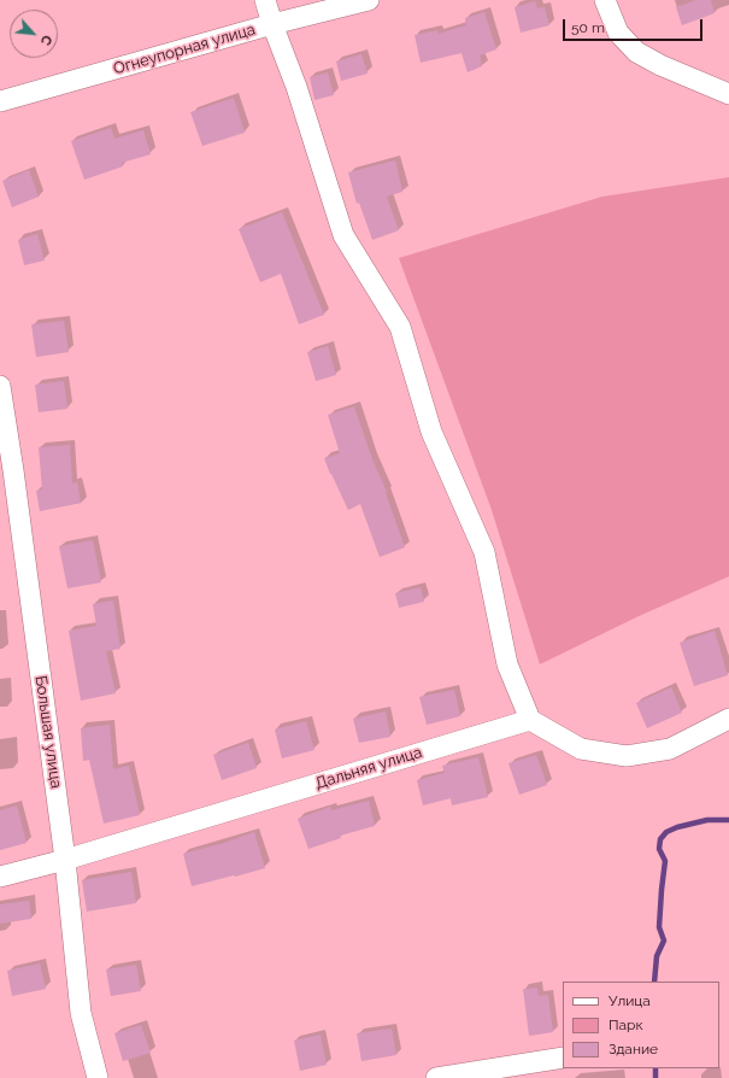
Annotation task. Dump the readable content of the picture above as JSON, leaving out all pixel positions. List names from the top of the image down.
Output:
{
  "streets": {
    "street": ["Огнеупорная улица", "Большая улица", "Дальняя улица"]
  },
  "crossings": [
    ["Большая улица", "Дальняя улица"]
  ],
  "legend": ["Улица", "Парк", "Здание"],
  "scale_bar": "50 m",
  "north": "bottom right"
}
